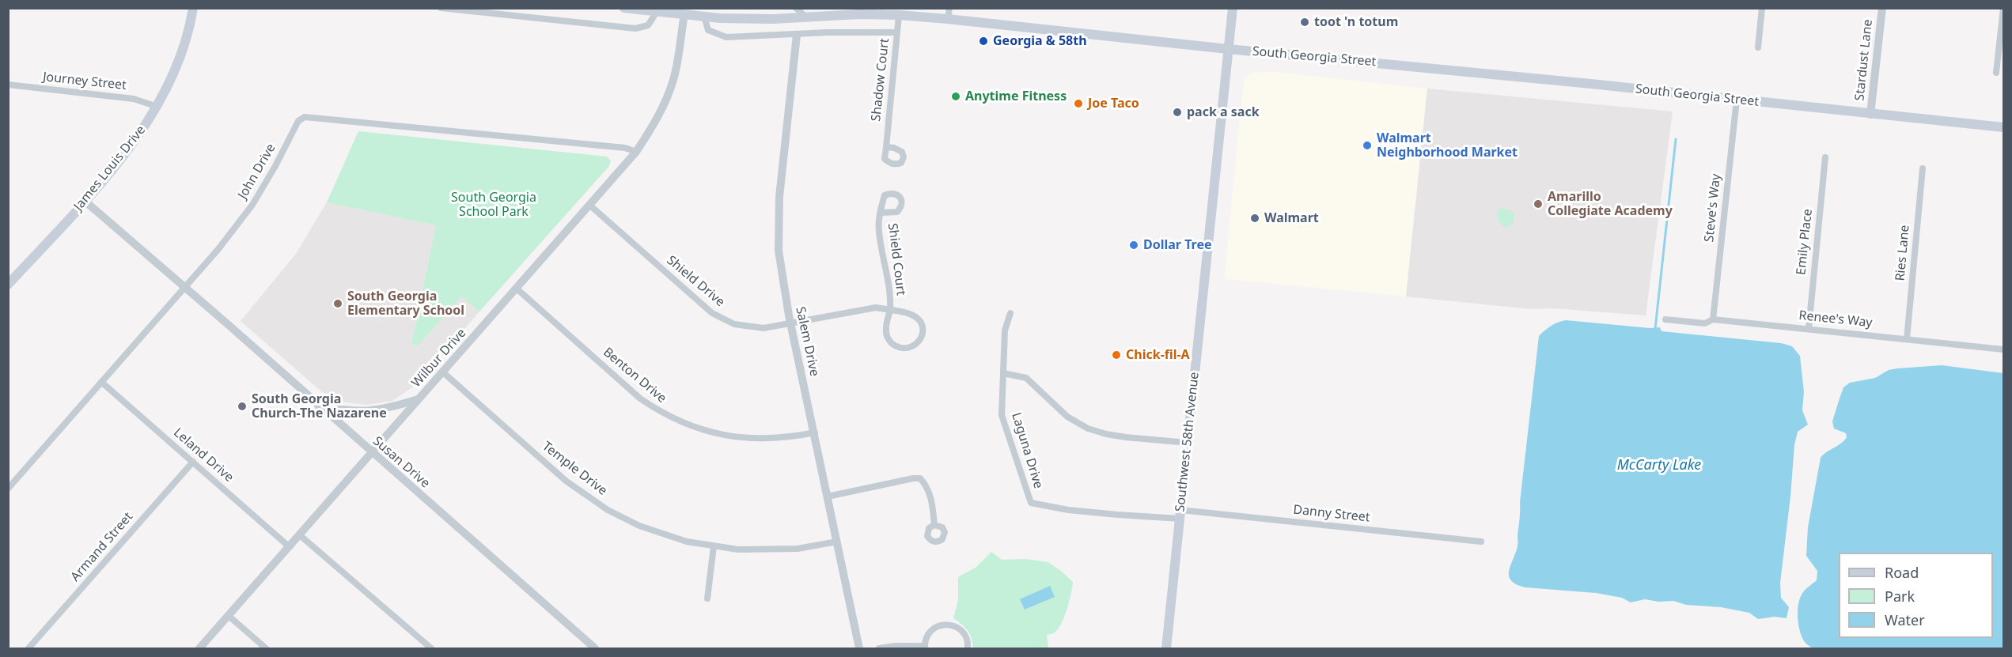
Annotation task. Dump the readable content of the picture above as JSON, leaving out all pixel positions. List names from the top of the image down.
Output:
{
  "streets": {
    "main road": ["South Georgia Street", "James Louis Drive", "Southwest 58th Avenue"],
    "street": [
      "Stardust Lane",
      "Shadow Court",
      "Journey Street",
      "John Drive",
      "Steve's Way",
      "Emily Place",
      "Ries Lane",
      "Shield Court",
      "Shield Drive",
      "Renee's Way",
      "Salem Drive",
      "Wilbur Drive",
      "Benton Drive",
      "Laguna Drive",
      "Leland Drive",
      "Susan Drive",
      "Temple Drive",
      "Danny Street",
      "Armand Street"
    ]
  },
  "crossings": [
    ["South Georgia Street", "Stardust Lane"],
    ["South Georgia Street", "Shadow Court"],
    ["South Georgia Street", "Steve's Way"],
    ["South Georgia Street", "Wilbur Drive"],
    ["South Georgia Street", "Southwest 58th Avenue"],
    ["Journey Street", "James Louis Drive"],
    ["James Louis Drive", "Susan Drive"],
    ["John Drive", "Wilbur Drive"],
    ["John Drive", "Leland Drive"],
    ["John Drive", "Susan Drive"],
    ["Steve's Way", "Renee's Way"],
    ["Emily Place", "Renee's Way"],
    ["Ries Lane", "Renee's Way"],
    ["Shield Court", "Shield Drive"],
    ["Shield Drive", "Salem Drive"],
    ["Shield Drive", "Wilbur Drive"],
    ["Salem Drive", "Benton Drive"],
    ["Salem Drive", "Temple Drive"],
    ["Wilbur Drive", "Benton Drive"],
    ["Wilbur Drive", "Leland Drive"],
    ["Wilbur Drive", "Susan Drive"],
    ["Wilbur Drive", "Temple Drive"],
    ["Southwest 58th Avenue", "Laguna Drive"],
    ["Southwest 58th Avenue", "Danny Street"],
    ["Laguna Drive", "Danny Street"],
    ["Leland Drive", "Armand Street"]
  ],
  "water": ["McCarty Lake"],
  "parks": ["South Georgia School Park"],
  "places": [
    "toot 'n totum",
    "Georgia & 58th",
    "Anytime Fitness",
    "Joe Taco",
    "pack a sack",
    "Walmart Neighborhood Market",
    "Amarillo Collegiate Academy",
    "Walmart",
    "Dollar Tree",
    "South Georgia Elementary School",
    "Chick-fil-A",
    "South Georgia Church-The Nazarene"
  ],
  "legend": ["Road", "Park", "Water"]
}
